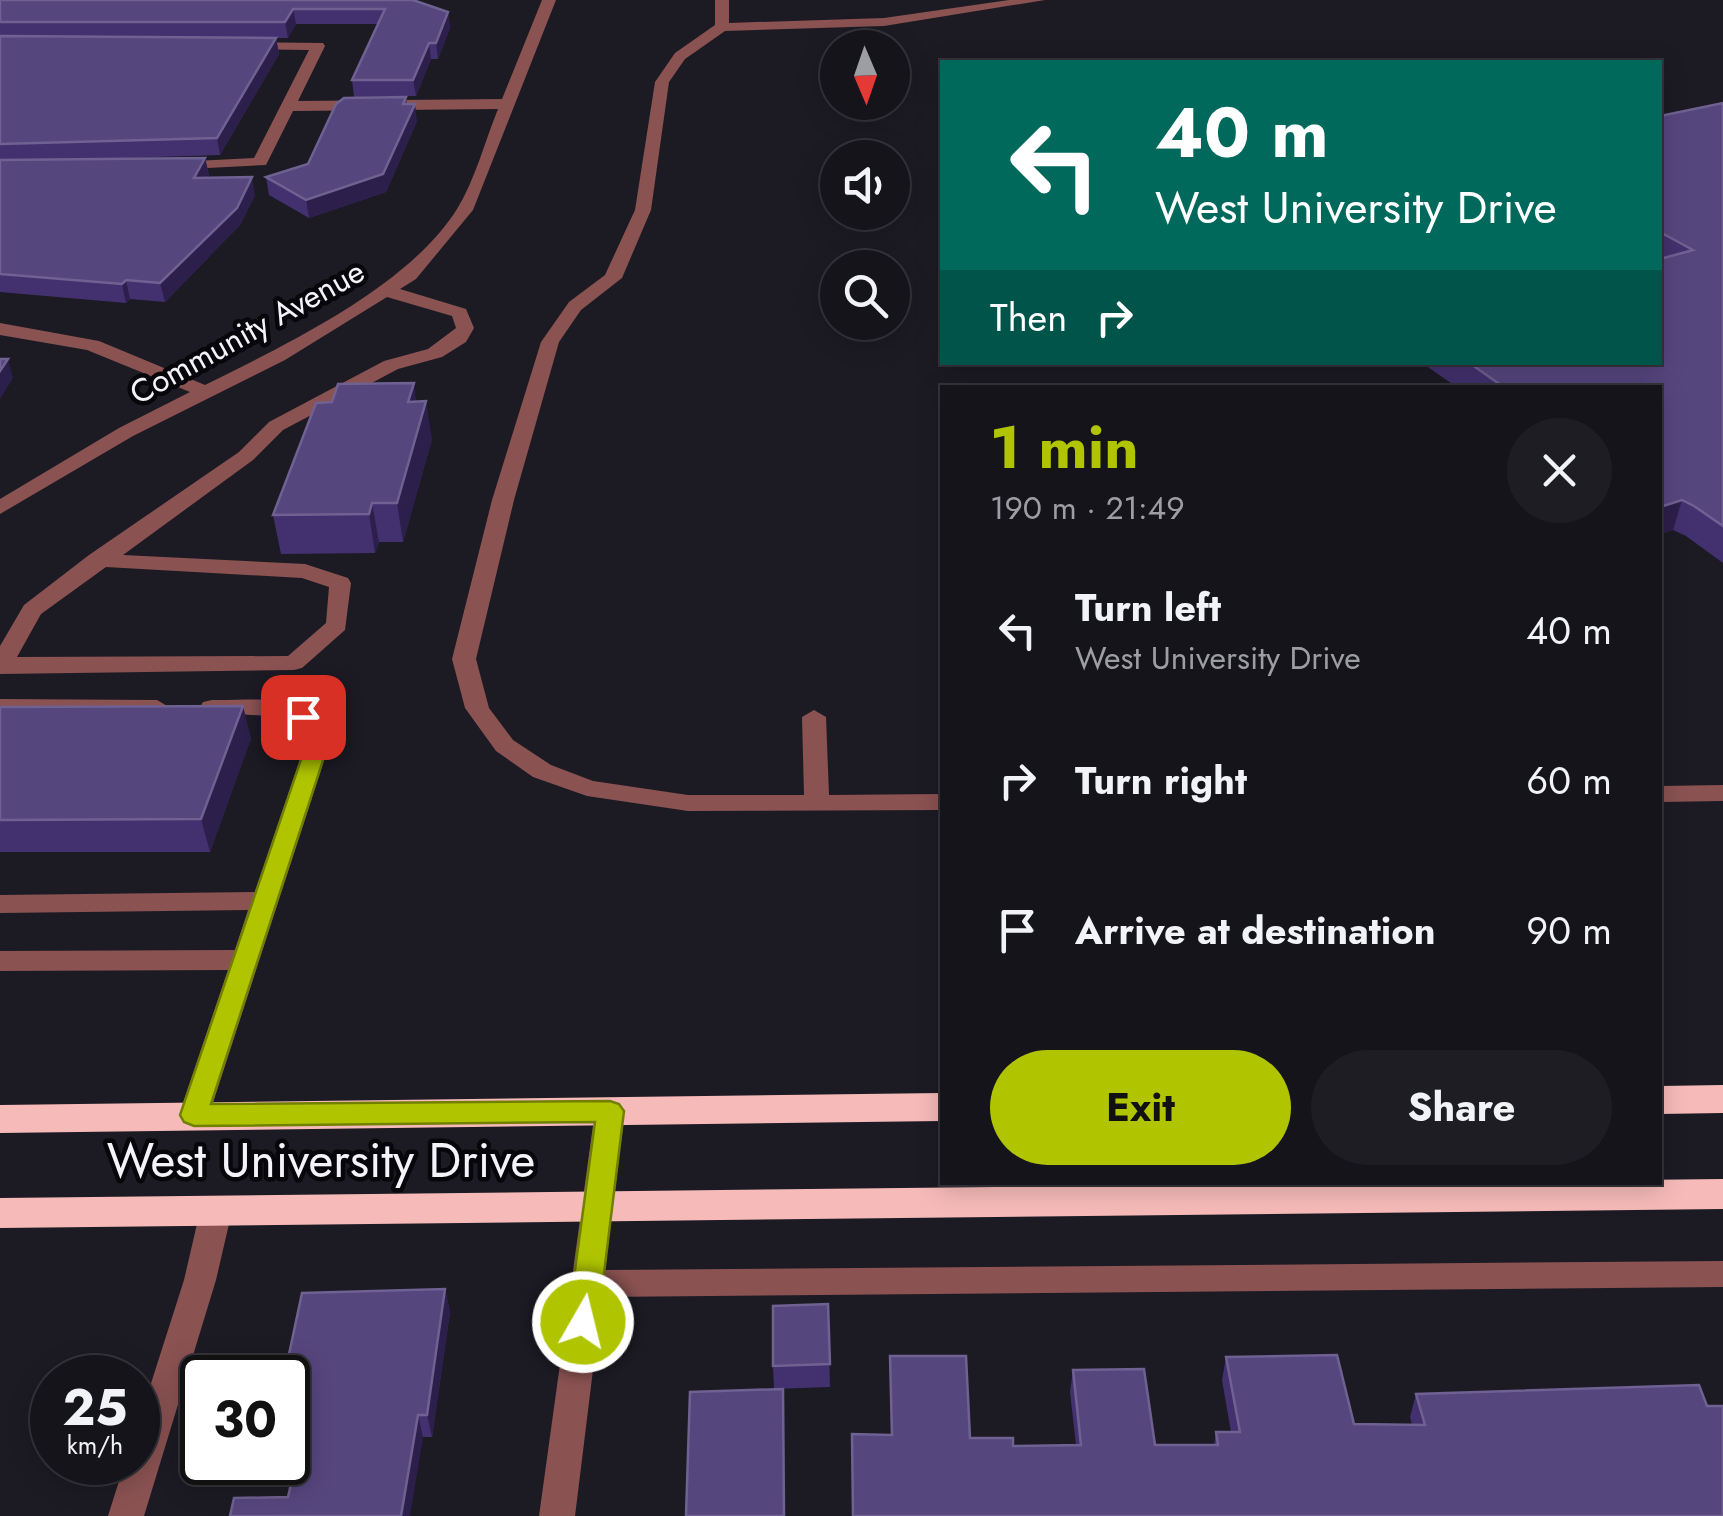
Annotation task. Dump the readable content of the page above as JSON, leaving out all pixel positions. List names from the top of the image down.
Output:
{
  "streets": {
    "highway": ["West University Drive"],
    "street": ["Community Avenue"]
  },
  "north": "bottom",
  "page": {
    "turn": ["40 m", "West University Drive"],
    "then": "Then",
    "heading": ["1 min", "190 m · 21:49"],
    "list": [
      {
        "name": "Turn left",
        "note": "West University Drive",
        "value": "40 m"
      },
      {
        "name": "Turn right",
        "value": "60 m"
      },
      {
        "name": "Arrive at destination",
        "value": "90 m"
      }
    ],
    "buttons": ["Exit", "Share"],
    "speed": "25 km/h",
    "limit": "30"
  }
}
